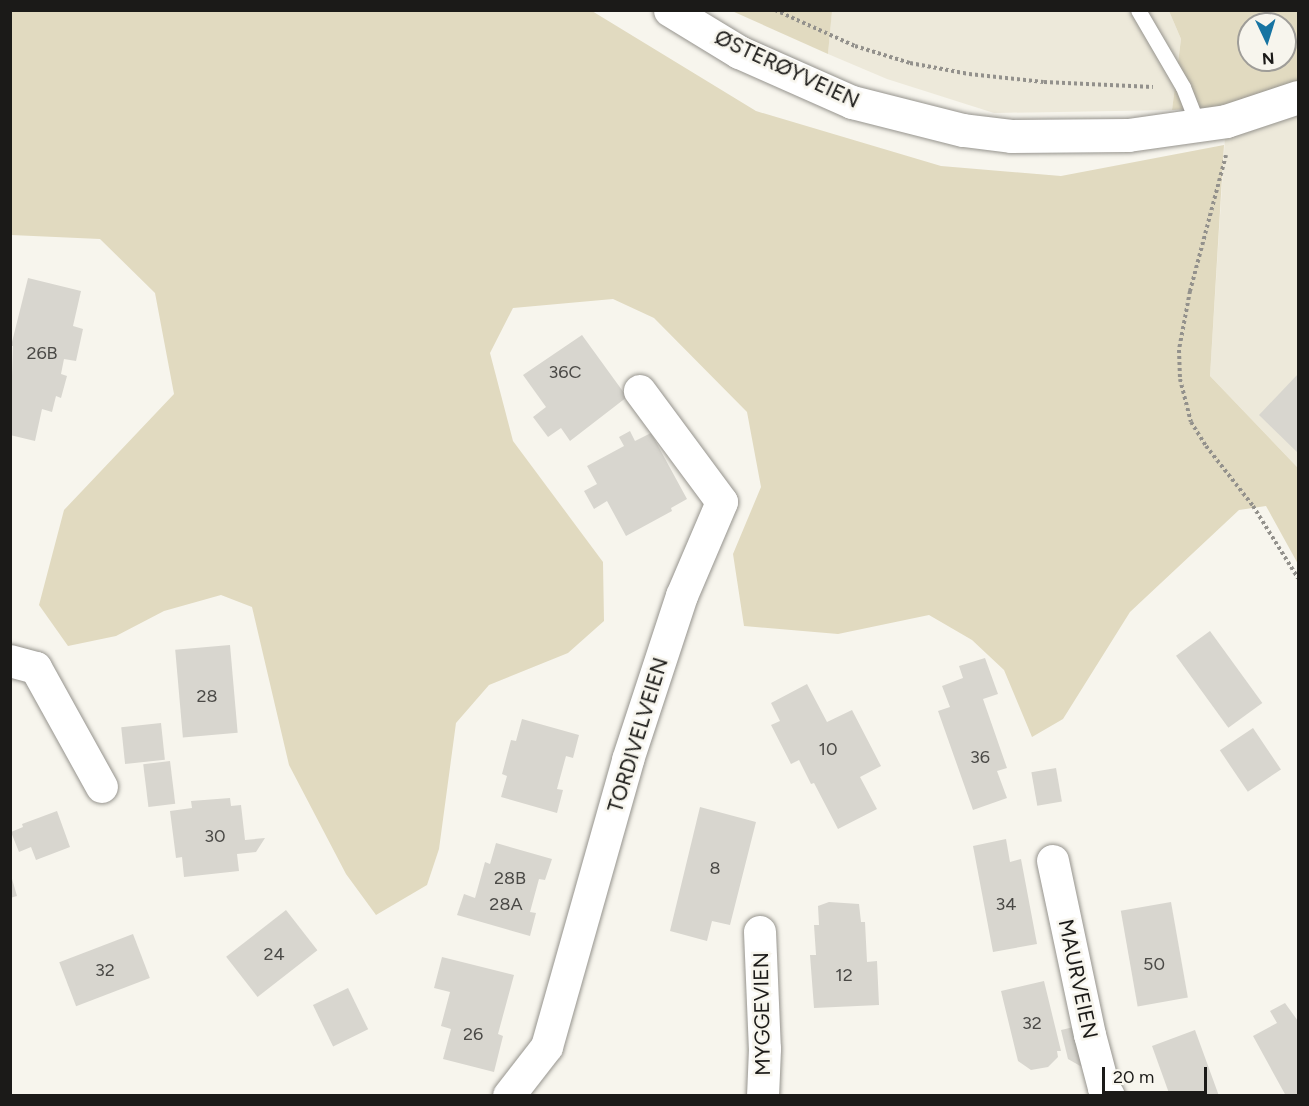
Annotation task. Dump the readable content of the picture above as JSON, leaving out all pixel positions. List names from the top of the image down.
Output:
{
  "streets": {
    "main road": ["ØSTERØYVEIEN"],
    "street": ["TORDIVELVEIEN", "MAURVEIEN", "MYGGEVIEN"]
  },
  "house_numbers": [
    "26B",
    "36C",
    "28",
    "10",
    "36",
    "30",
    "8",
    "28B",
    "28A",
    "34",
    "24",
    "50",
    "32",
    "12",
    "32",
    "26"
  ],
  "scale_bar": "20 m",
  "north": "bottom"
}
